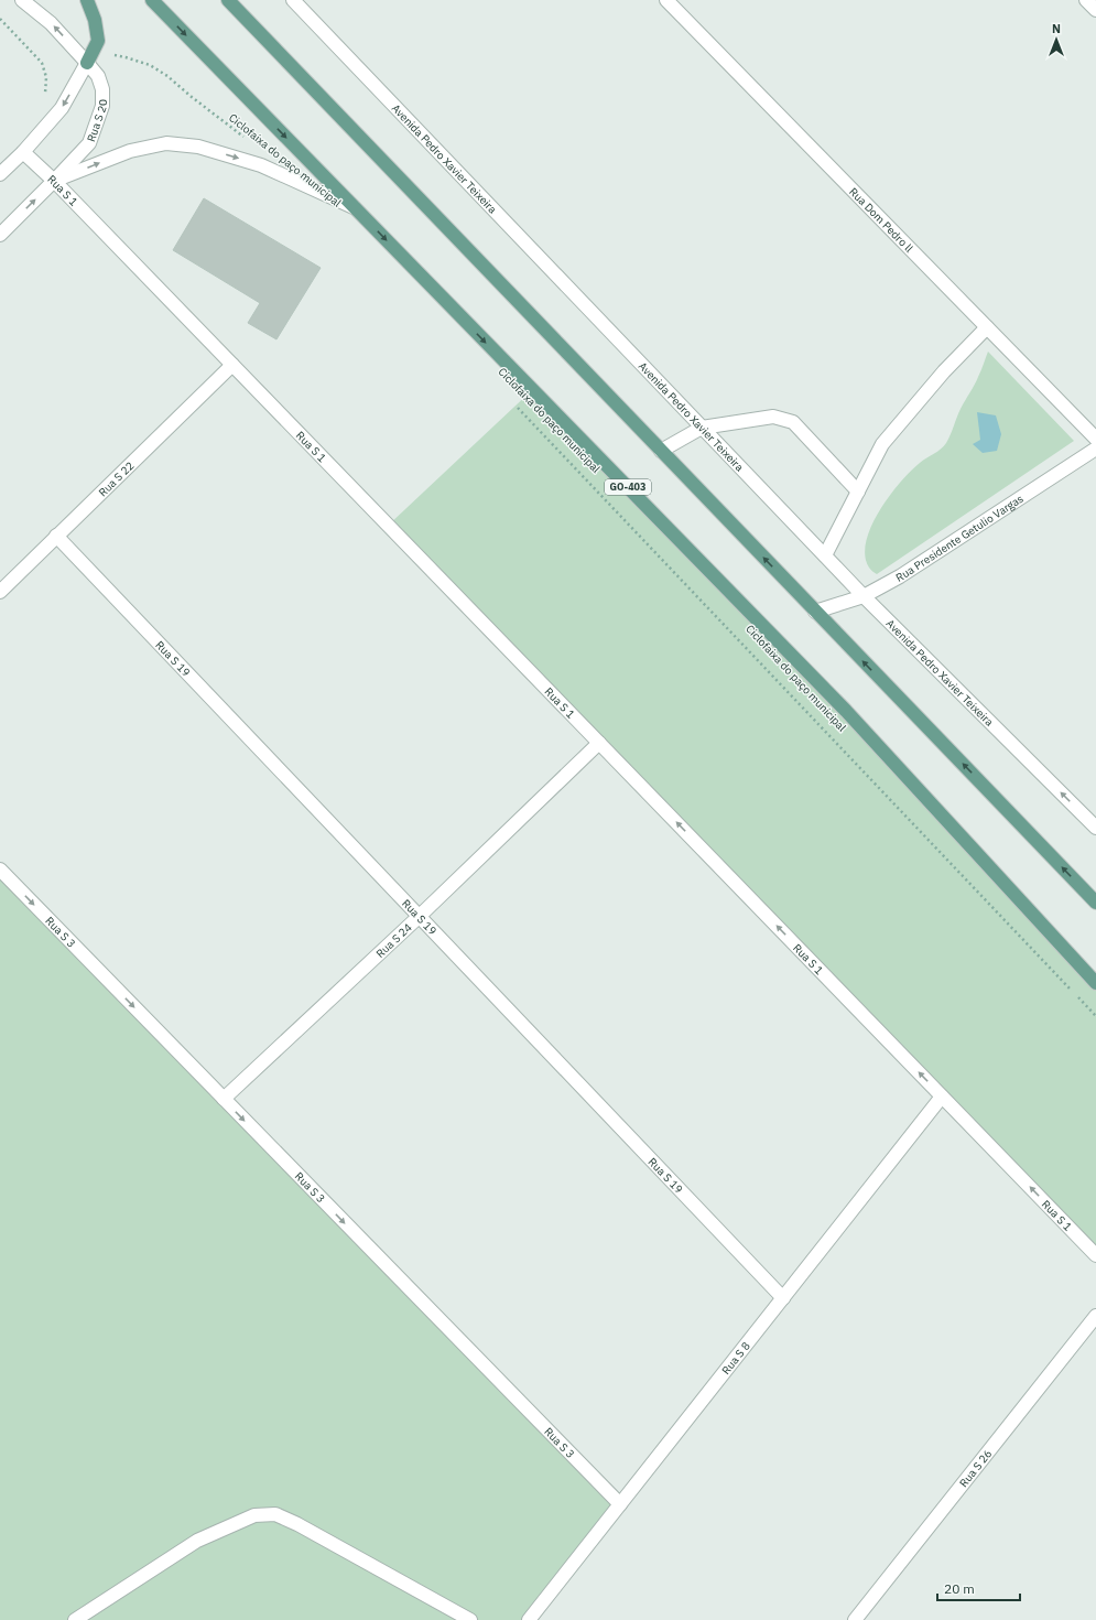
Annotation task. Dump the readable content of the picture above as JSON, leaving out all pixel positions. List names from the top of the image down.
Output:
{
  "streets": {
    "main road": ["GO-403"],
    "street": [
      "Rua S 20",
      "Avenida Pedro Xavier Teixeira",
      "Rua S 1",
      "Rua Dom Pedro ll",
      "Rua S 22",
      "Rua Presidente Getulio Vargas",
      "Rua S 19",
      "Rua S 3",
      "Rua S 24",
      "Rua S 8",
      "Rua S 26"
    ],
    "path": ["Ciclofaixa do paço municipal"]
  },
  "crossings": [
    ["Rua S 20", "Rua S 1"],
    ["Avenida Pedro Xavier Teixeira", "Rua Presidente Getulio Vargas"],
    ["Rua S 1", "Rua S 22"],
    ["Rua S 1", "Rua S 24"],
    ["Rua S 1", "Rua S 8"],
    ["Rua S 22", "Rua S 19"],
    ["Rua S 19", "Rua S 24"],
    ["Rua S 19", "Rua S 8"],
    ["Rua S 3", "Rua S 24"],
    ["Rua S 3", "Rua S 8"]
  ],
  "one_way": ["Rua S 1", "Rua S 3"],
  "scale_bar": "20 m",
  "north": "top"
}
